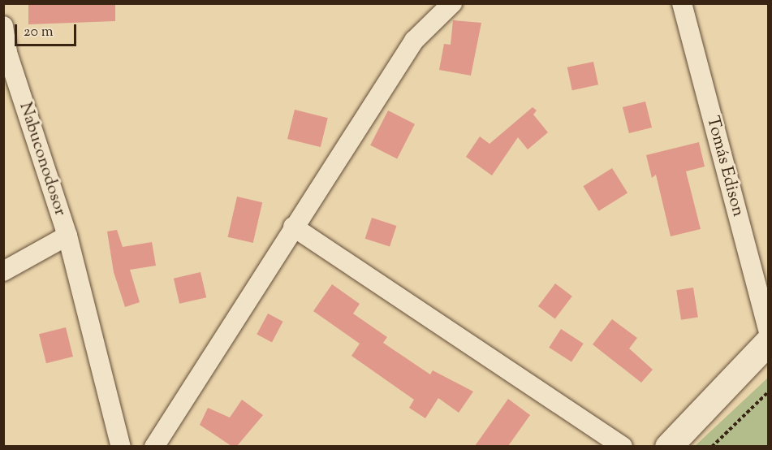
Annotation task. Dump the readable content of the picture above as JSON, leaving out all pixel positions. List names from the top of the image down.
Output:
{
  "streets": {
    "street": ["Nabuconodosor", "Tomás Edison"]
  },
  "scale_bar": "20 m"
}
